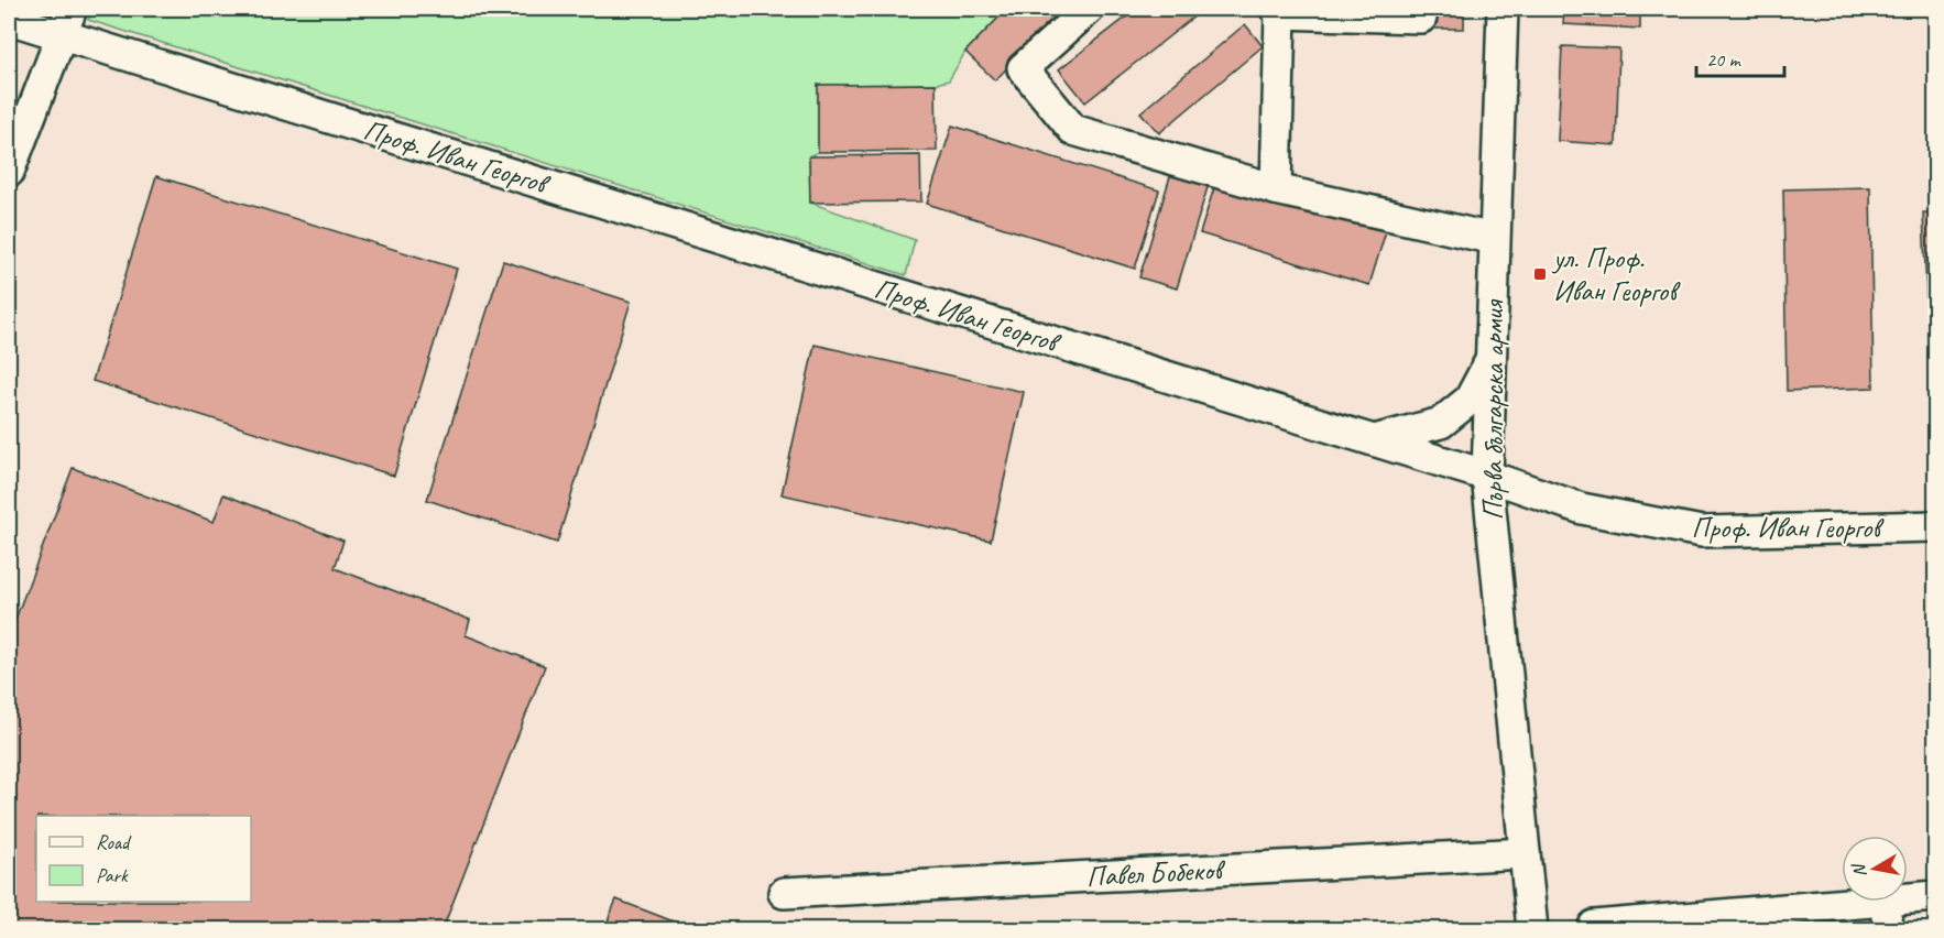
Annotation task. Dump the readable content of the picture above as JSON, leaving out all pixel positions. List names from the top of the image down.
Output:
{
  "streets": {
    "street": ["Проф. Иван Георгов", "Първа българска армия", "Павел Бобеков"]
  },
  "crossings": [
    ["Проф. Иван Георгов", "Първа българска армия"],
    ["Първа българска армия", "Павел Бобеков"]
  ],
  "places": {
    "transit": ["ул. Проф. Иван Георгов"]
  },
  "legend": ["Road", "Park"],
  "scale_bar": "20 m",
  "north": "left"
}
